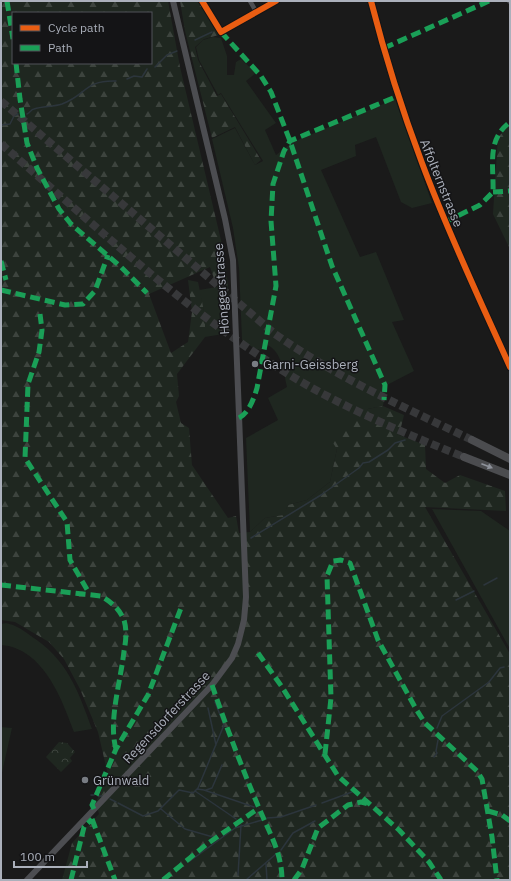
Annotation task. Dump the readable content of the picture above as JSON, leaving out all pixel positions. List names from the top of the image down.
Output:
{
  "streets": {
    "main road": ["Affolternstrasse", "Hönggerstrasse", "Regensdorferstrasse"]
  },
  "crossings": [
    ["Hönggerstrasse", "Regensdorferstrasse"]
  ],
  "places": ["Garni-Geissberg", "Grünwald"],
  "legend": ["Cycle path", "Path"],
  "scale_bar": "100 m"
}
